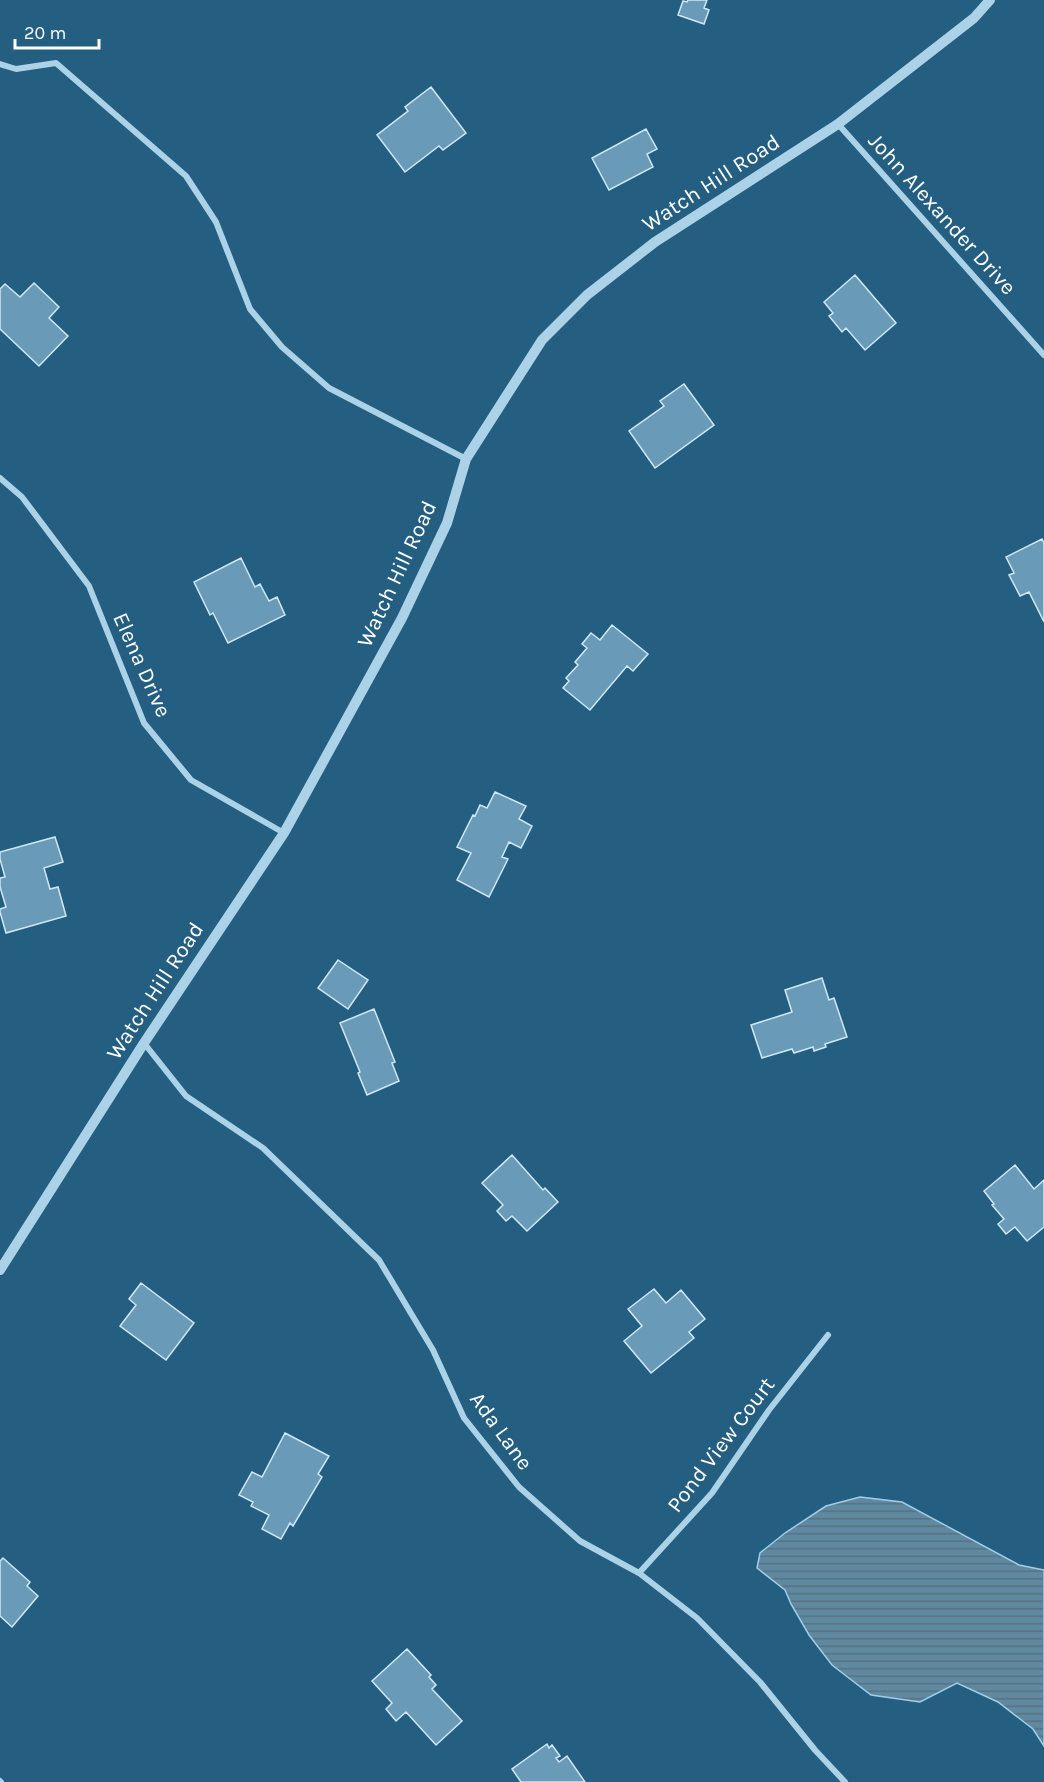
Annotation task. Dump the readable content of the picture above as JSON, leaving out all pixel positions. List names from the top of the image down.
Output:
{
  "streets": {
    "street": [
      "Watch Hill Road",
      "John Alexander Drive",
      "Elena Drive",
      "Ada Lane",
      "Pond View Court"
    ]
  },
  "crossings": [
    ["Watch Hill Road", "John Alexander Drive"],
    ["Watch Hill Road", "Elena Drive"],
    ["Watch Hill Road", "Ada Lane"],
    ["Ada Lane", "Pond View Court"]
  ],
  "scale_bar": "20 m"
}
